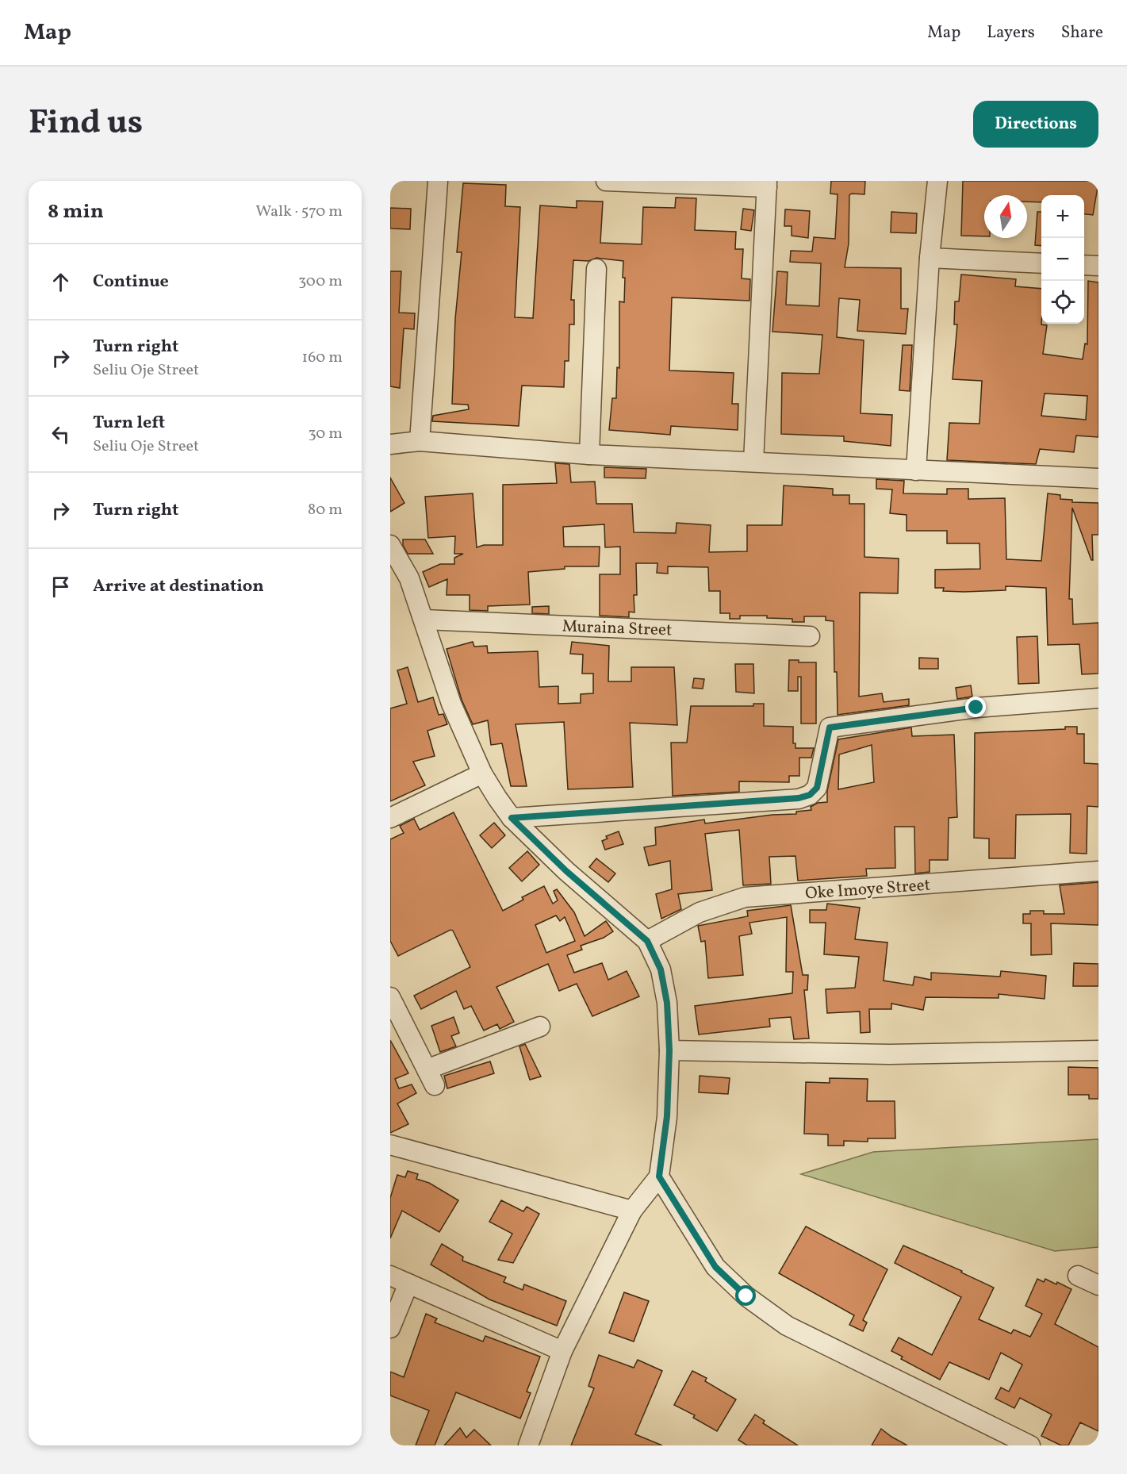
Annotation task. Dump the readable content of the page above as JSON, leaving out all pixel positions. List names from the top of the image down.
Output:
{
  "streets": {
    "street": ["Muraina Street", "Oke Imoye Street"]
  },
  "north": "top",
  "page": {
    "header": "Map",
    "nav": ["Map", "Layers", "Share"],
    "title": "Find us",
    "buttons": "Directions",
    "heading": ["8 min", "Walk · 570 m"],
    "map_buttons": ["+", "−"],
    "list": [
      ["Continue", "300 m"],
      ["Turn right", "Seliu Oje Street", "160 m"],
      ["Turn left", "Seliu Oje Street", "30 m"],
      ["Turn right", "80 m"],
      "Arrive at destination"
    ]
  }
}
